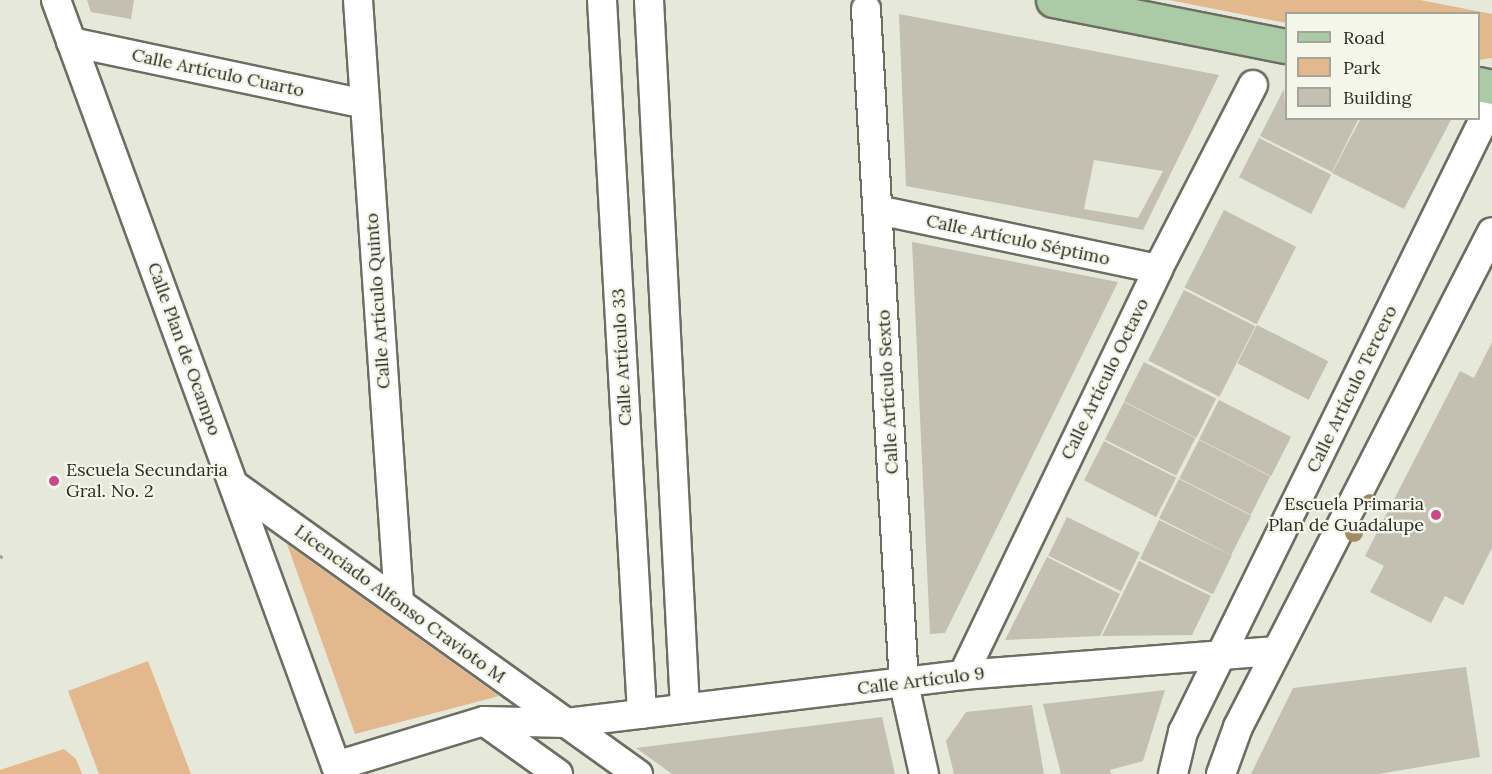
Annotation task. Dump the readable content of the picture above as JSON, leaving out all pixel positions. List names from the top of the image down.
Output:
{
  "streets": {
    "street": [
      "Calle Artículo Cuarto",
      "Calle Artículo Séptimo",
      "Calle Artículo Quinto",
      "Calle Plan de Ocampo",
      "Calle Artículo 33",
      "Calle Artículo Octavo",
      "Calle Artículo Tercero",
      "Calle Artículo Sexto",
      "Licenciado Alfonso Cravioto M",
      "Calle Artículo 9"
    ]
  },
  "crossings": [
    ["Calle Artículo Cuarto", "Calle Artículo Quinto"],
    ["Calle Artículo Cuarto", "Calle Plan de Ocampo"],
    ["Calle Artículo Séptimo", "Calle Artículo Octavo"],
    ["Calle Artículo Séptimo", "Calle Artículo Sexto"],
    ["Calle Artículo Quinto", "Licenciado Alfonso Cravioto M"],
    ["Calle Plan de Ocampo", "Licenciado Alfonso Cravioto M"],
    ["Calle Plan de Ocampo", "Calle Artículo 9"],
    ["Calle Artículo 33", "Calle Artículo 9"],
    ["Calle Artículo Octavo", "Calle Artículo 9"],
    ["Calle Artículo Tercero", "Calle Artículo 9"],
    ["Calle Artículo Sexto", "Calle Artículo 9"],
    ["Licenciado Alfonso Cravioto M", "Calle Artículo 9"]
  ],
  "places": ["Escuela Secundaria Gral. No. 2", "Escuela Primaria Plan de Guadalupe"],
  "legend": ["Road", "Park", "Building"]
}
